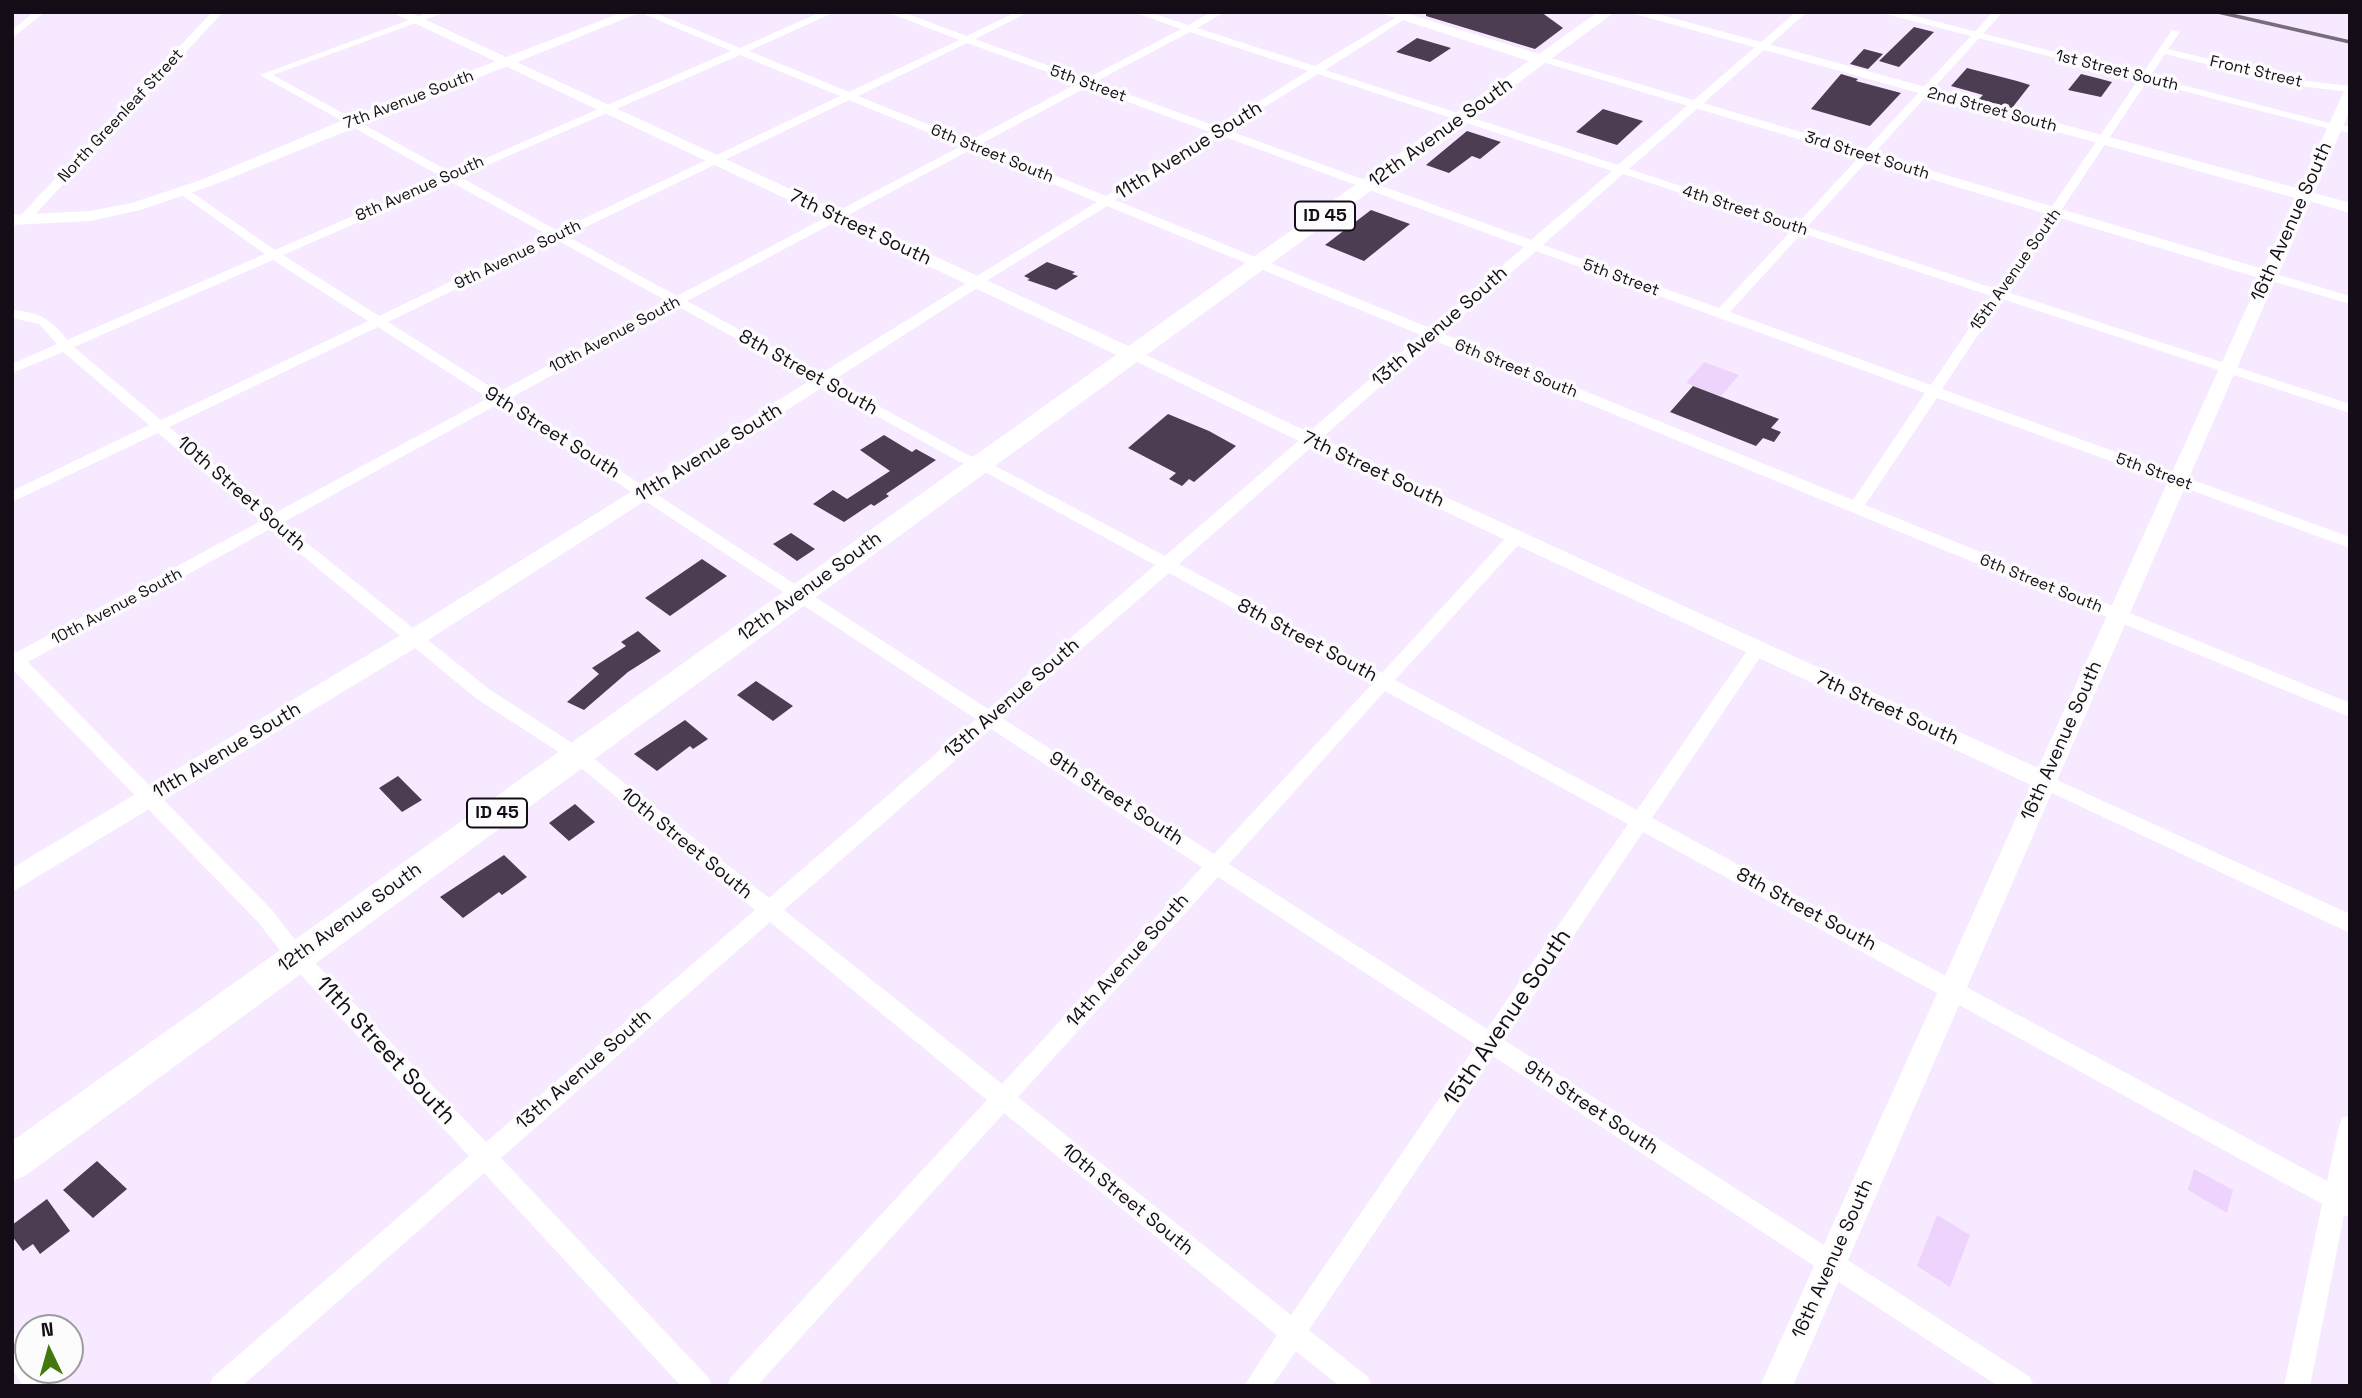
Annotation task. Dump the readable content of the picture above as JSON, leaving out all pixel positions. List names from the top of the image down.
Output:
{
  "streets": {
    "main road": [
      "2nd Street South",
      "12th Avenue South",
      "3rd Street South",
      "ID 45",
      "16th Avenue South",
      "7th Street South"
    ],
    "street": [
      "1st Street South",
      "Front Street",
      "5th Street",
      "7th Avenue South",
      "North Greenleaf Street",
      "11th Avenue South",
      "6th Street South",
      "8th Avenue South",
      "4th Street South",
      "9th Avenue South",
      "15th Avenue South",
      "13th Avenue South",
      "10th Avenue South",
      "8th Street South",
      "9th Street South",
      "10th Street South",
      "14th Avenue South",
      "11th Street South"
    ]
  },
  "crossings": [
    ["1st Street South", "16th Avenue South"],
    ["1st Street South", "15th Avenue South"],
    ["Front Street", "16th Avenue South"],
    ["Front Street", "15th Avenue South"],
    ["5th Street", "12th Avenue South"],
    ["5th Street", "11th Avenue South"],
    ["5th Street", "16th Avenue South"],
    ["5th Street", "9th Avenue South"],
    ["5th Street", "15th Avenue South"],
    ["5th Street", "13th Avenue South"],
    ["5th Street", "10th Avenue South"],
    ["7th Avenue South", "North Greenleaf Street"],
    ["7th Avenue South", "7th Street South"],
    ["7th Avenue South", "8th Street South"],
    ["7th Avenue South", "9th Street South"],
    ["2nd Street South", "16th Avenue South"],
    ["2nd Street South", "15th Avenue South"],
    ["2nd Street South", "13th Avenue South"],
    ["12th Avenue South", "6th Street South"],
    ["12th Avenue South", "3rd Street South"],
    ["12th Avenue South", "4th Street South"],
    ["12th Avenue South", "7th Street South"],
    ["12th Avenue South", "8th Street South"],
    ["12th Avenue South", "9th Street South"],
    ["12th Avenue South", "10th Street South"],
    ["12th Avenue South", "11th Street South"],
    ["11th Avenue South", "6th Street South"],
    ["11th Avenue South", "3rd Street South"],
    ["11th Avenue South", "4th Street South"],
    ["11th Avenue South", "7th Street South"],
    ["11th Avenue South", "8th Street South"],
    ["11th Avenue South", "9th Street South"],
    ["11th Avenue South", "10th Street South"],
    ["11th Avenue South", "11th Street South"],
    ["6th Street South", "8th Avenue South"],
    ["6th Street South", "16th Avenue South"],
    ["6th Street South", "9th Avenue South"],
    ["6th Street South", "15th Avenue South"],
    ["6th Street South", "13th Avenue South"],
    ["6th Street South", "10th Avenue South"],
    ["3rd Street South", "16th Avenue South"],
    ["3rd Street South", "15th Avenue South"],
    ["3rd Street South", "13th Avenue South"],
    ["8th Avenue South", "7th Street South"],
    ["8th Avenue South", "8th Street South"],
    ["8th Avenue South", "9th Street South"],
    ["8th Avenue South", "10th Street South"],
    ["4th Street South", "16th Avenue South"],
    ["4th Street South", "15th Avenue South"],
    ["4th Street South", "13th Avenue South"],
    ["4th Street South", "10th Avenue South"],
    ["16th Avenue South", "7th Street South"],
    ["16th Avenue South", "8th Street South"],
    ["16th Avenue South", "9th Street South"],
    ["7th Street South", "9th Avenue South"],
    ["7th Street South", "15th Avenue South"],
    ["7th Street South", "13th Avenue South"],
    ["7th Street South", "10th Avenue South"],
    ["7th Street South", "8th Street South"],
    ["7th Street South", "14th Avenue South"],
    ["9th Avenue South", "8th Street South"],
    ["9th Avenue South", "9th Street South"],
    ["9th Avenue South", "10th Street South"],
    ["15th Avenue South", "8th Street South"],
    ["15th Avenue South", "9th Street South"],
    ["15th Avenue South", "10th Street South"],
    ["13th Avenue South", "8th Street South"],
    ["13th Avenue South", "9th Street South"],
    ["13th Avenue South", "10th Street South"],
    ["13th Avenue South", "11th Street South"],
    ["10th Avenue South", "8th Street South"],
    ["10th Avenue South", "9th Street South"],
    ["10th Avenue South", "10th Street South"],
    ["10th Avenue South", "11th Street South"],
    ["8th Street South", "14th Avenue South"],
    ["9th Street South", "14th Avenue South"],
    ["10th Street South", "14th Avenue South"]
  ],
  "north": "top"
}
